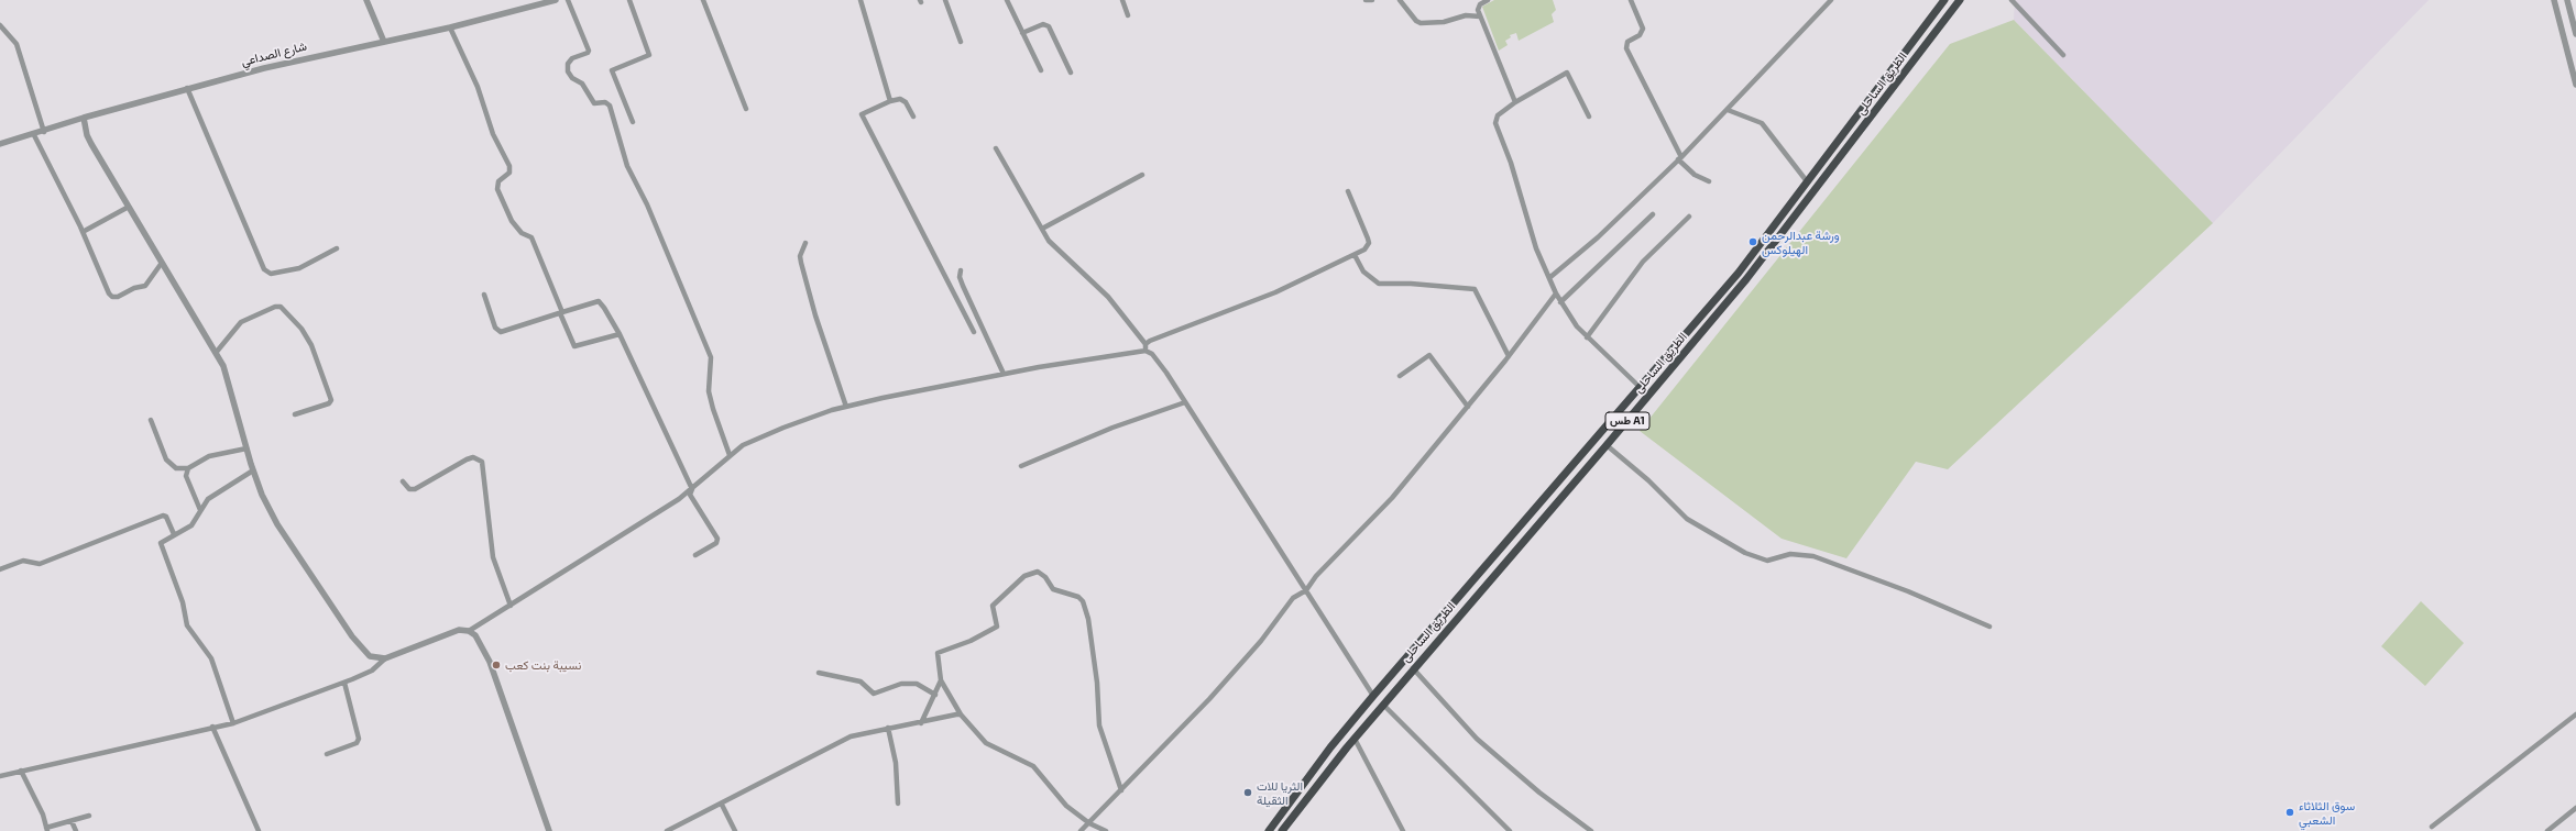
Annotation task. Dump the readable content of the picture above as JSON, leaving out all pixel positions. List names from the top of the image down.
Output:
{
  "streets": {
    "highway": ["الطريق الساحلى", "طس A1"],
    "street": ["شارع الصداعي"]
  },
  "places": [
    "ورشة عبدالرحمن الهيلوكس",
    "نسيبة بنت كعب",
    "الثريا للات الثقيلة",
    "سوق الثلاثاء الشعبي"
  ]
}
